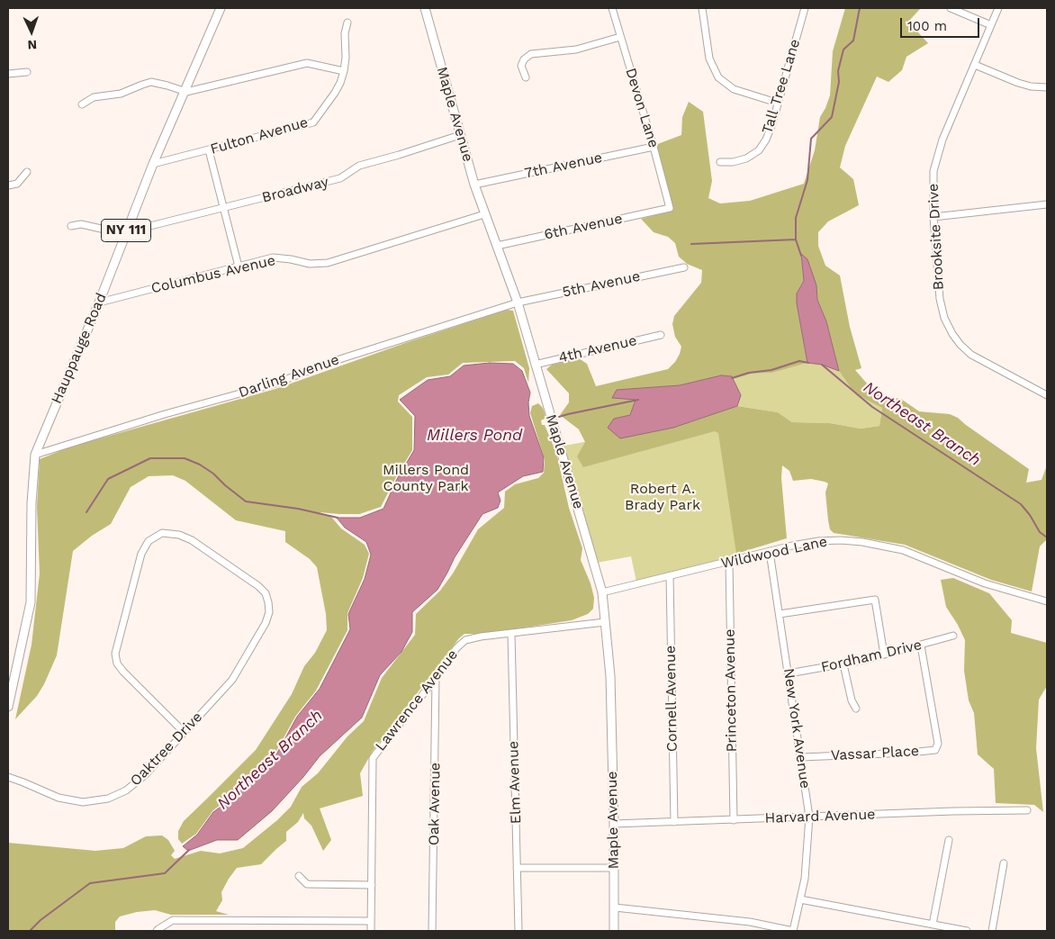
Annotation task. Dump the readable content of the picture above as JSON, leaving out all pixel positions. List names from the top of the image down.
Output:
{
  "streets": {
    "main road": ["Maple Avenue", "NY 111", "Hauppauge Road"],
    "street": [
      "Tall Tree Lane",
      "Devon Lane",
      "Fulton Avenue",
      "7th Avenue",
      "Broadway",
      "6th Avenue",
      "Brooksite Drive",
      "Columbus Avenue",
      "5th Avenue",
      "4th Avenue",
      "Darling Avenue",
      "Wildwood Lane",
      "Fordham Drive",
      "Princeton Avenue",
      "Cornell Avenue",
      "Lawrence Avenue",
      "New York Avenue",
      "Oaktree Drive",
      "Vassar Place",
      "Elm Avenue",
      "Oak Avenue",
      "Harvard Avenue"
    ]
  },
  "crossings": [
    ["Devon Lane", "7th Avenue"],
    ["Devon Lane", "6th Avenue"],
    ["Maple Avenue", "7th Avenue"],
    ["Maple Avenue", "Broadway"],
    ["Maple Avenue", "6th Avenue"],
    ["Maple Avenue", "Columbus Avenue"],
    ["Maple Avenue", "5th Avenue"],
    ["Maple Avenue", "4th Avenue"],
    ["Maple Avenue", "Darling Avenue"],
    ["Maple Avenue", "Wildwood Lane"],
    ["Maple Avenue", "Lawrence Avenue"],
    ["Maple Avenue", "Harvard Avenue"],
    ["Fulton Avenue", "Hauppauge Road"],
    ["Broadway", "Hauppauge Road"],
    ["Columbus Avenue", "Hauppauge Road"],
    ["5th Avenue", "Darling Avenue"],
    ["Hauppauge Road", "Darling Avenue"],
    ["Wildwood Lane", "Princeton Avenue"],
    ["Wildwood Lane", "Cornell Avenue"],
    ["Wildwood Lane", "New York Avenue"],
    ["Fordham Drive", "New York Avenue"],
    ["Fordham Drive", "Vassar Place"],
    ["Princeton Avenue", "Harvard Avenue"],
    ["Cornell Avenue", "Harvard Avenue"],
    ["Lawrence Avenue", "Elm Avenue"],
    ["Lawrence Avenue", "Oak Avenue"],
    ["New York Avenue", "Vassar Place"],
    ["New York Avenue", "Harvard Avenue"]
  ],
  "water": ["Northeast Branch", "Millers Pond"],
  "parks": ["Millers Pond County Park", "Robert A. Brady Park"],
  "scale_bar": "100 m",
  "north": "bottom"
}
